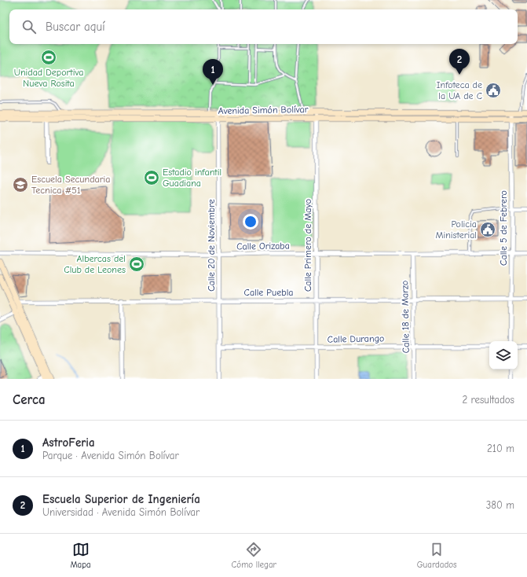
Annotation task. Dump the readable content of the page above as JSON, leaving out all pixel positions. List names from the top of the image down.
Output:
{
  "streets": {
    "street": [
      "Avenida Simón Bolívar",
      "Calle 5 de Febrero",
      "Calle 20 de Noviembre",
      "Calle Primero de Mayo",
      "Calle Orizaba",
      "Calle Puebla",
      "Calle 18 de Marzo",
      "Calle Durango"
    ]
  },
  "crossings": [
    ["Avenida Simón Bolívar", "Calle 5 de Febrero"],
    ["Avenida Simón Bolívar", "Calle 20 de Noviembre"],
    ["Avenida Simón Bolívar", "Calle Primero de Mayo"],
    ["Calle 5 de Febrero", "Calle Orizaba"],
    ["Calle 5 de Febrero", "Calle Puebla"],
    ["Calle 20 de Noviembre", "Calle Orizaba"],
    ["Calle 20 de Noviembre", "Calle Puebla"],
    ["Calle 20 de Noviembre", "Calle Durango"],
    ["Calle Primero de Mayo", "Calle Orizaba"],
    ["Calle Primero de Mayo", "Calle Puebla"],
    ["Calle Primero de Mayo", "Calle Durango"],
    ["Calle Orizaba", "Calle 18 de Marzo"],
    ["Calle Puebla", "Calle 18 de Marzo"],
    ["Calle 18 de Marzo", "Calle Durango"]
  ],
  "places": {
    "sports": ["Unidad Deportiva Nueva Rosita", "Estadio infantil Guadiana", "Albercas del Club de Leones"],
    "public building": ["Infoteca de la UA de C", "Policia Ministerial"],
    "school or university": ["Escuela Secundaria Tecnica #51"]
  },
  "page": {
    "search": "Buscar aquí",
    "pins": ["2", "1"],
    "heading": ["Cerca", "2 resultados"],
    "list": [
      {
        "mark": "1",
        "name": "AstroFeria",
        "note": "Parque · Avenida Simón Bolívar",
        "value": "210 m"
      },
      {
        "mark": "2",
        "name": "Escuela Superior de Ingeniería",
        "note": "Universidad · Avenida Simón Bolívar",
        "value": "380 m"
      }
    ],
    "nav": ["Mapa", "Cómo llegar", "Guardados"]
  }
}
